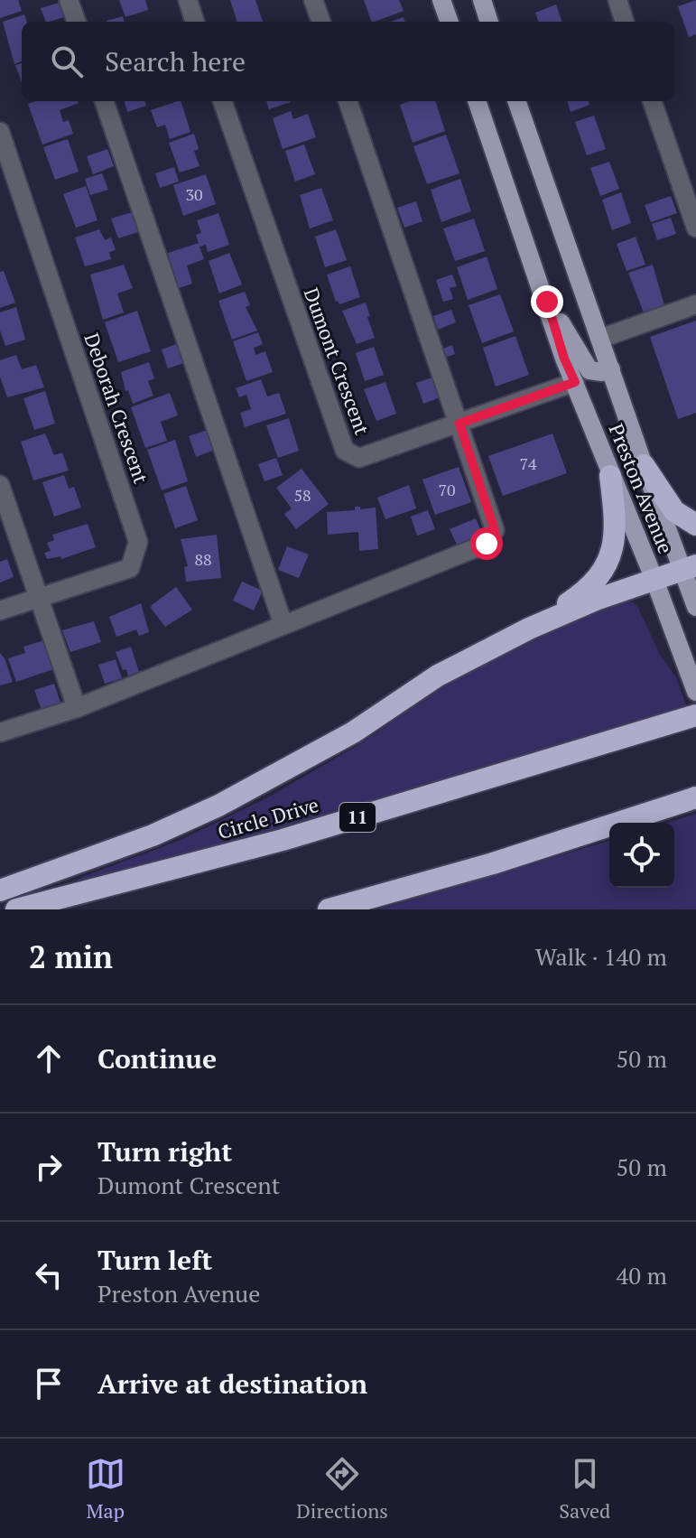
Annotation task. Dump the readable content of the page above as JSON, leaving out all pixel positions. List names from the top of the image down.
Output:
{
  "streets": {
    "highway": ["11", "Circle Drive"],
    "main road": ["Preston Avenue"],
    "street": ["Dumont Crescent", "Deborah Crescent"]
  },
  "crossings": [
    ["Dumont Crescent", "Preston Avenue"]
  ],
  "house_numbers": [
    "30",
    "74",
    "70",
    "58",
    "88"
  ],
  "page": {
    "search": "Search here",
    "heading": ["2 min", "Walk · 140 m"],
    "list": [
      ["Continue", "50 m"],
      ["Turn right", "Dumont Crescent", "50 m"],
      ["Turn left", "Preston Avenue", "40 m"],
      "Arrive at destination"
    ],
    "nav": ["Map", "Directions", "Saved"]
  }
}
